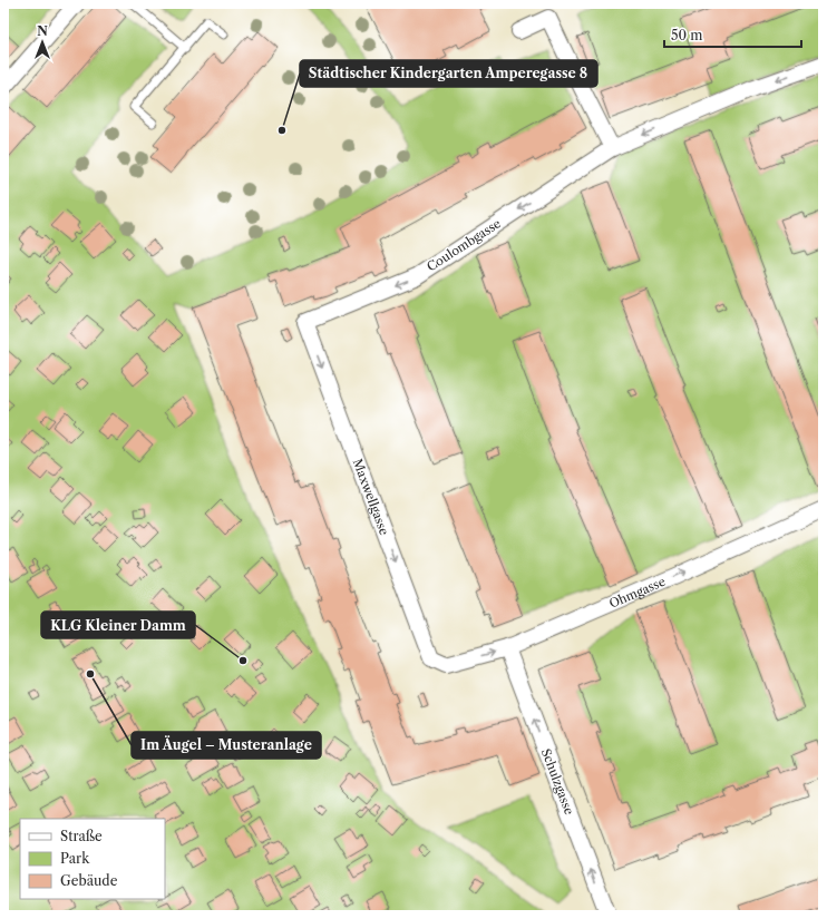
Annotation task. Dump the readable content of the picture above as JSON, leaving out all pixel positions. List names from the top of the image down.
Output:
{
  "streets": {
    "street": [
      "Coulombgasse",
      "Maxwellgasse",
      "Ohmgasse",
      "Schulzgasse"
    ]
  },
  "crossings": [
    ["Coulombgasse", "Maxwellgasse"],
    ["Maxwellgasse", "Ohmgasse"],
    ["Ohmgasse", "Schulzgasse"]
  ],
  "one_way": [
    "Coulombgasse",
    "Maxwellgasse",
    "Ohmgasse",
    "Schulzgasse"
  ],
  "places": ["Städtischer Kindergarten Amperegasse 8", "KLG Kleiner Damm", "Im Äugel – Musteranlage"],
  "legend": ["Straße", "Park", "Gebäude"],
  "scale_bar": "50 m",
  "north": "top"
}
